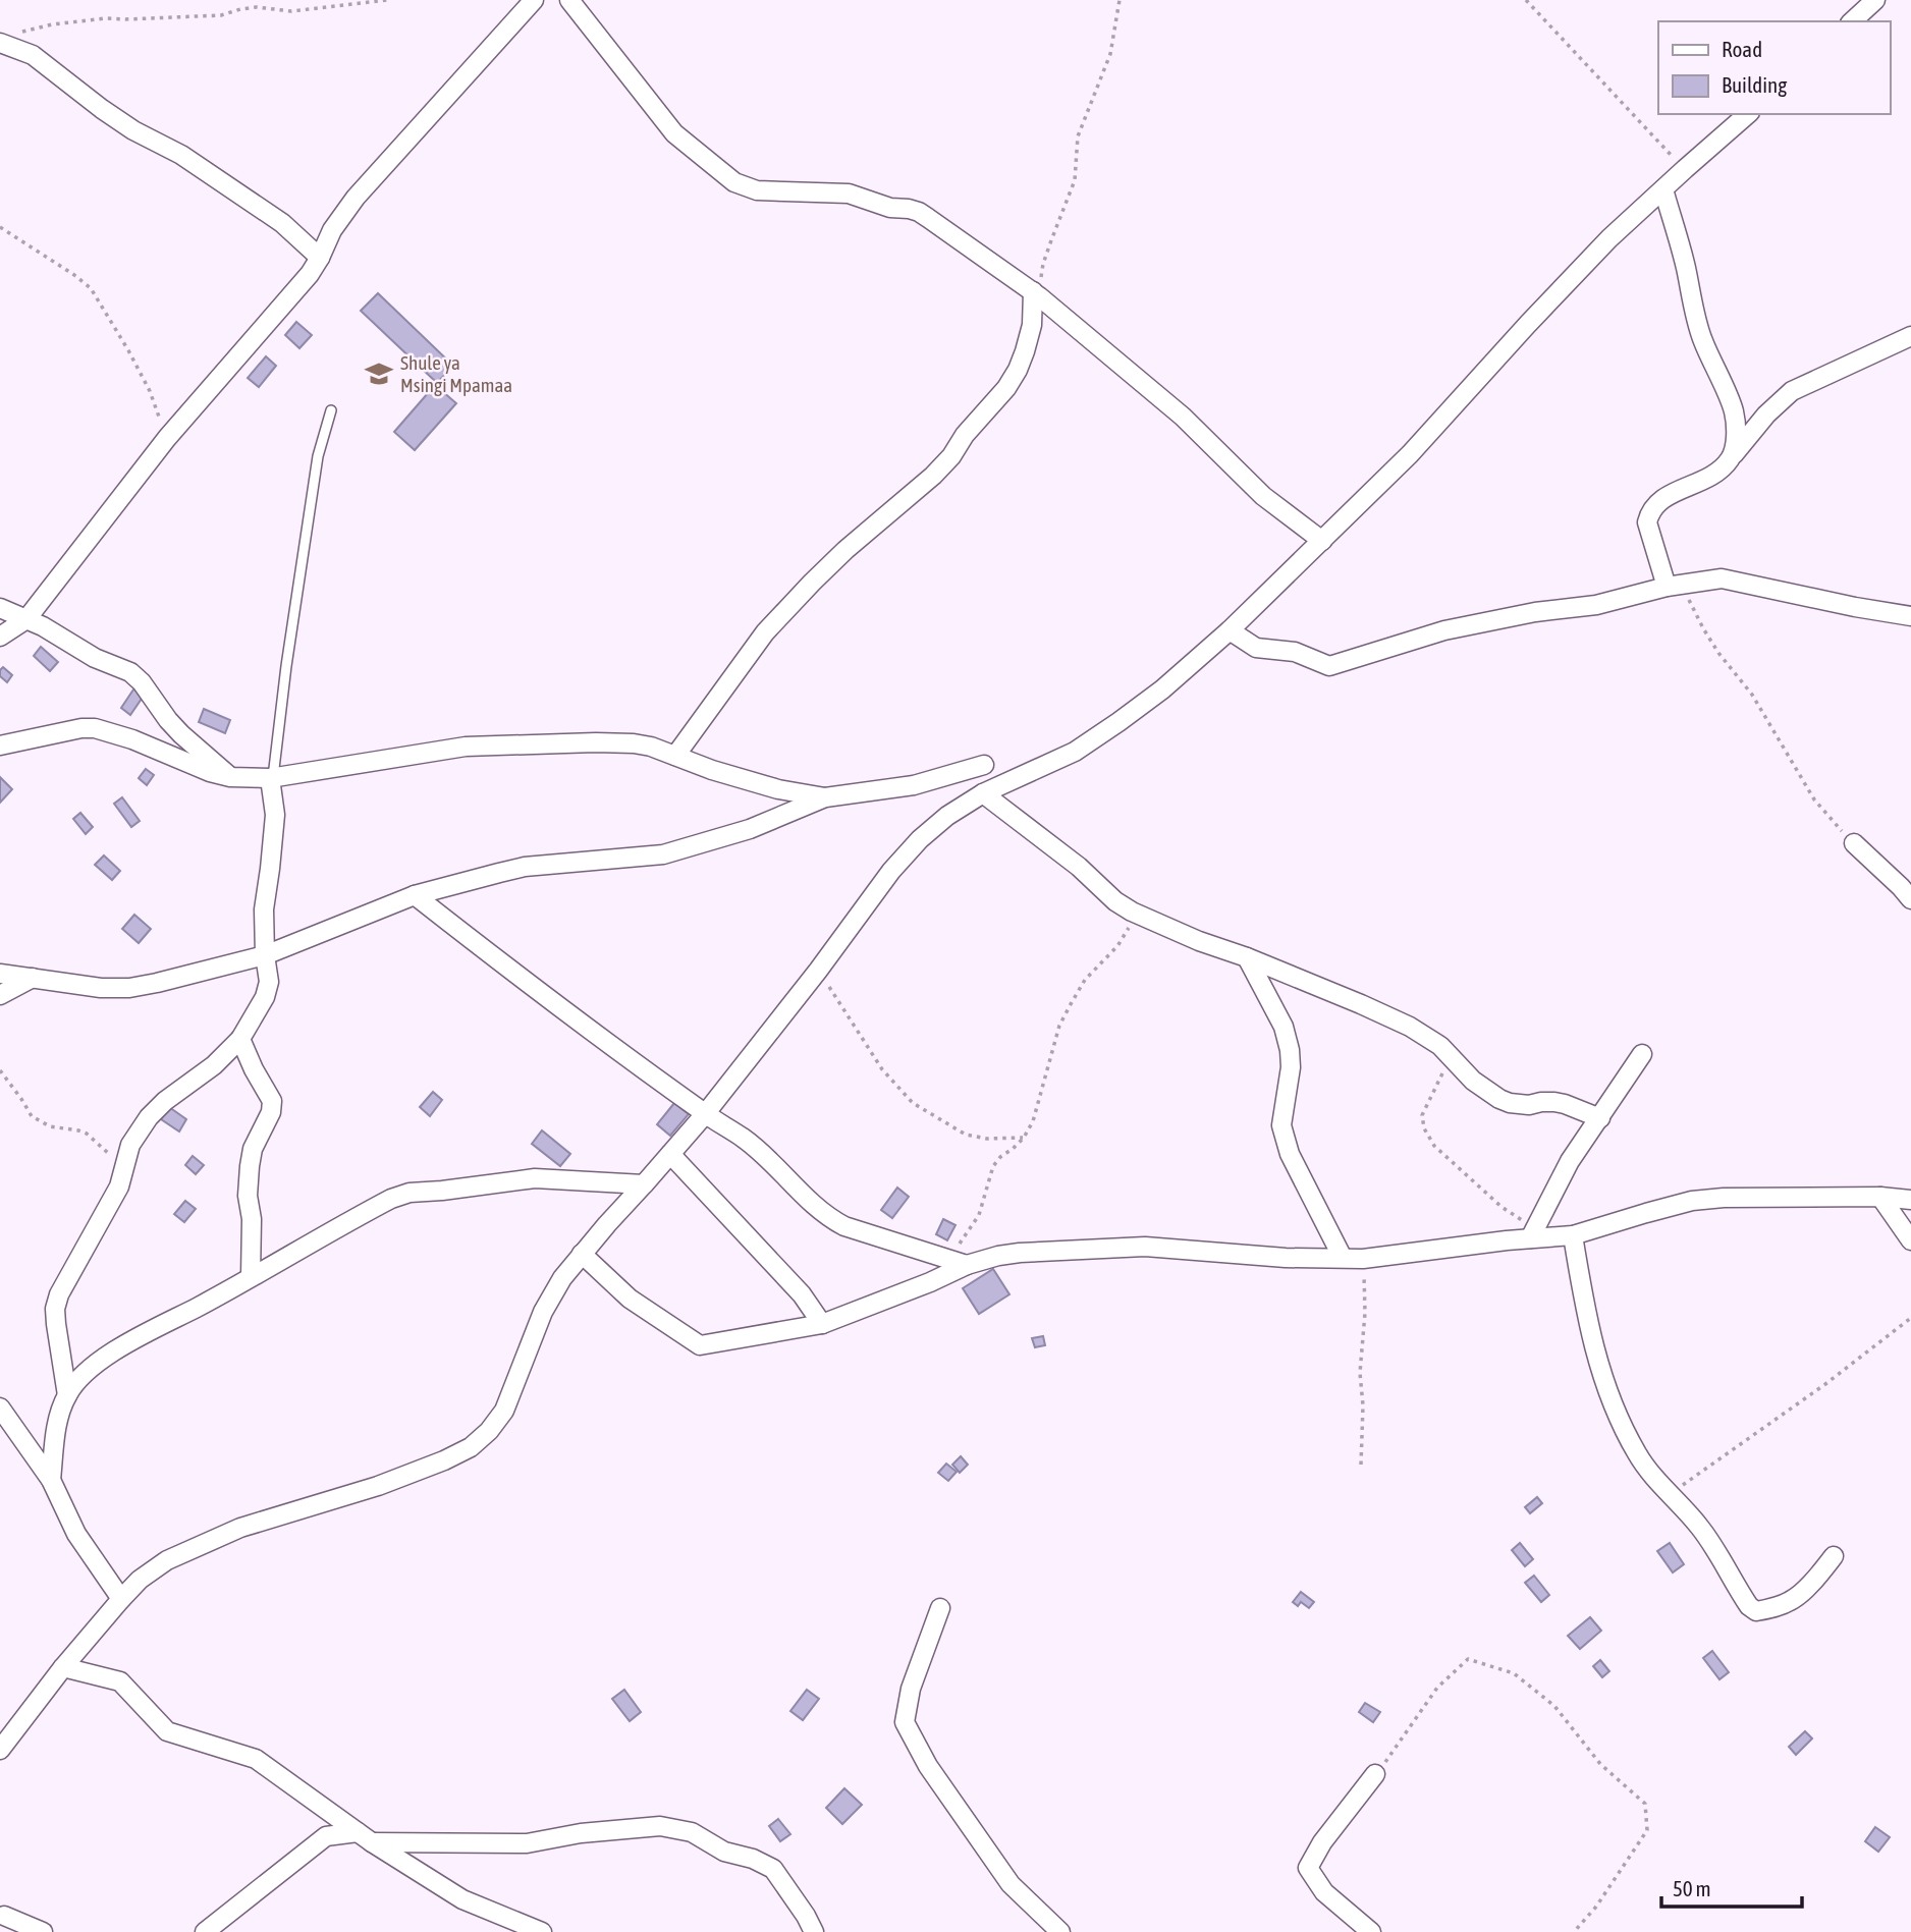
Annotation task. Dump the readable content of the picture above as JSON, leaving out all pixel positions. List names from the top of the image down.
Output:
{
  "places": {
    "school or university": ["Shule ya Msingi Mpamaa"]
  },
  "legend": ["Road", "Building"],
  "scale_bar": "50 m"
}
